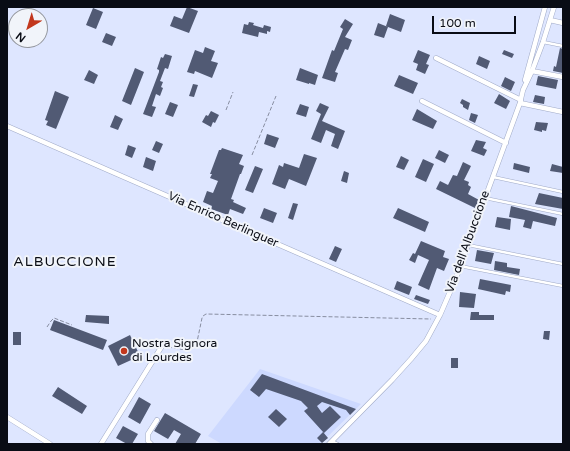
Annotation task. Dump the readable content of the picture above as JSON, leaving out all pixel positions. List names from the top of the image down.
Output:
{
  "streets": {
    "street": ["Via Enrico Berlinguer", "Via dell'Albuccione"]
  },
  "crossings": [
    ["Via Enrico Berlinguer", "Via dell'Albuccione"]
  ],
  "districts": ["ALBUCCIONE"],
  "places": ["Nostra Signora di Lourdes"],
  "scale_bar": "100 m",
  "north": "bottom left"
}
